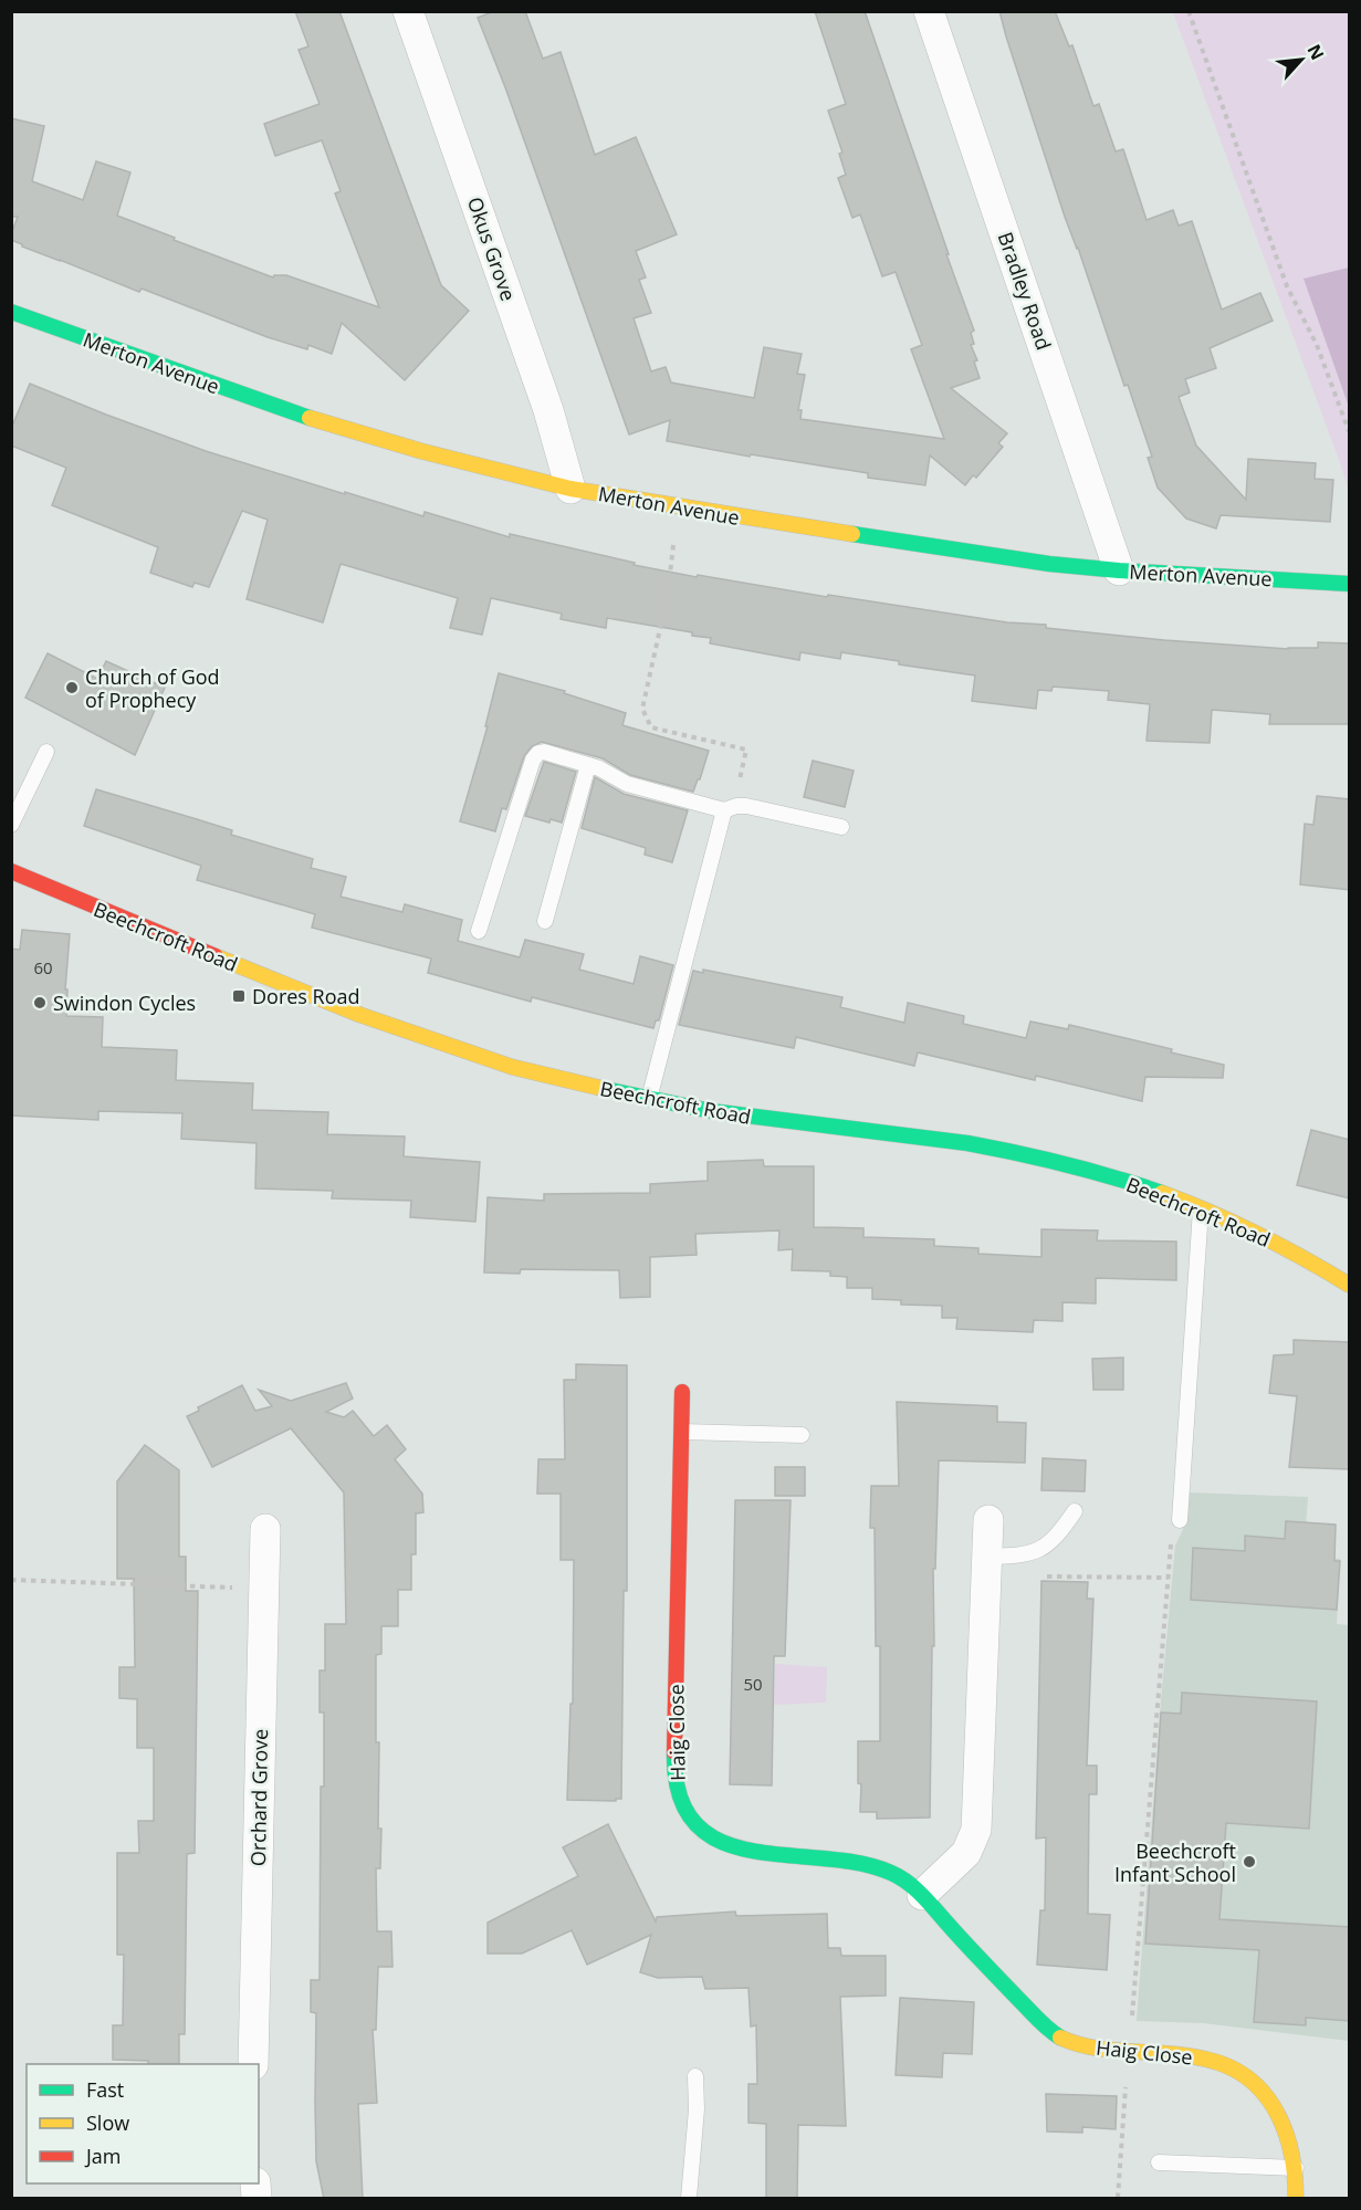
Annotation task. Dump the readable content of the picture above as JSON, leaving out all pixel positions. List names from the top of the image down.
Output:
{
  "streets": {
    "street": [
      "Okus Grove",
      "Bradley Road",
      "Merton Avenue",
      "Beechcroft Road",
      "Haig Close",
      "Orchard Grove"
    ]
  },
  "crossings": [
    ["Okus Grove", "Merton Avenue"],
    ["Bradley Road", "Merton Avenue"]
  ],
  "places": {
    "other": ["Church of God of Prophecy", "Swindon Cycles", "Beechcroft Infant School"],
    "transit": ["Dores Road"]
  },
  "house_numbers": ["60", "50"],
  "legend": ["Fast", "Slow", "Jam"],
  "north": "top right"
}
